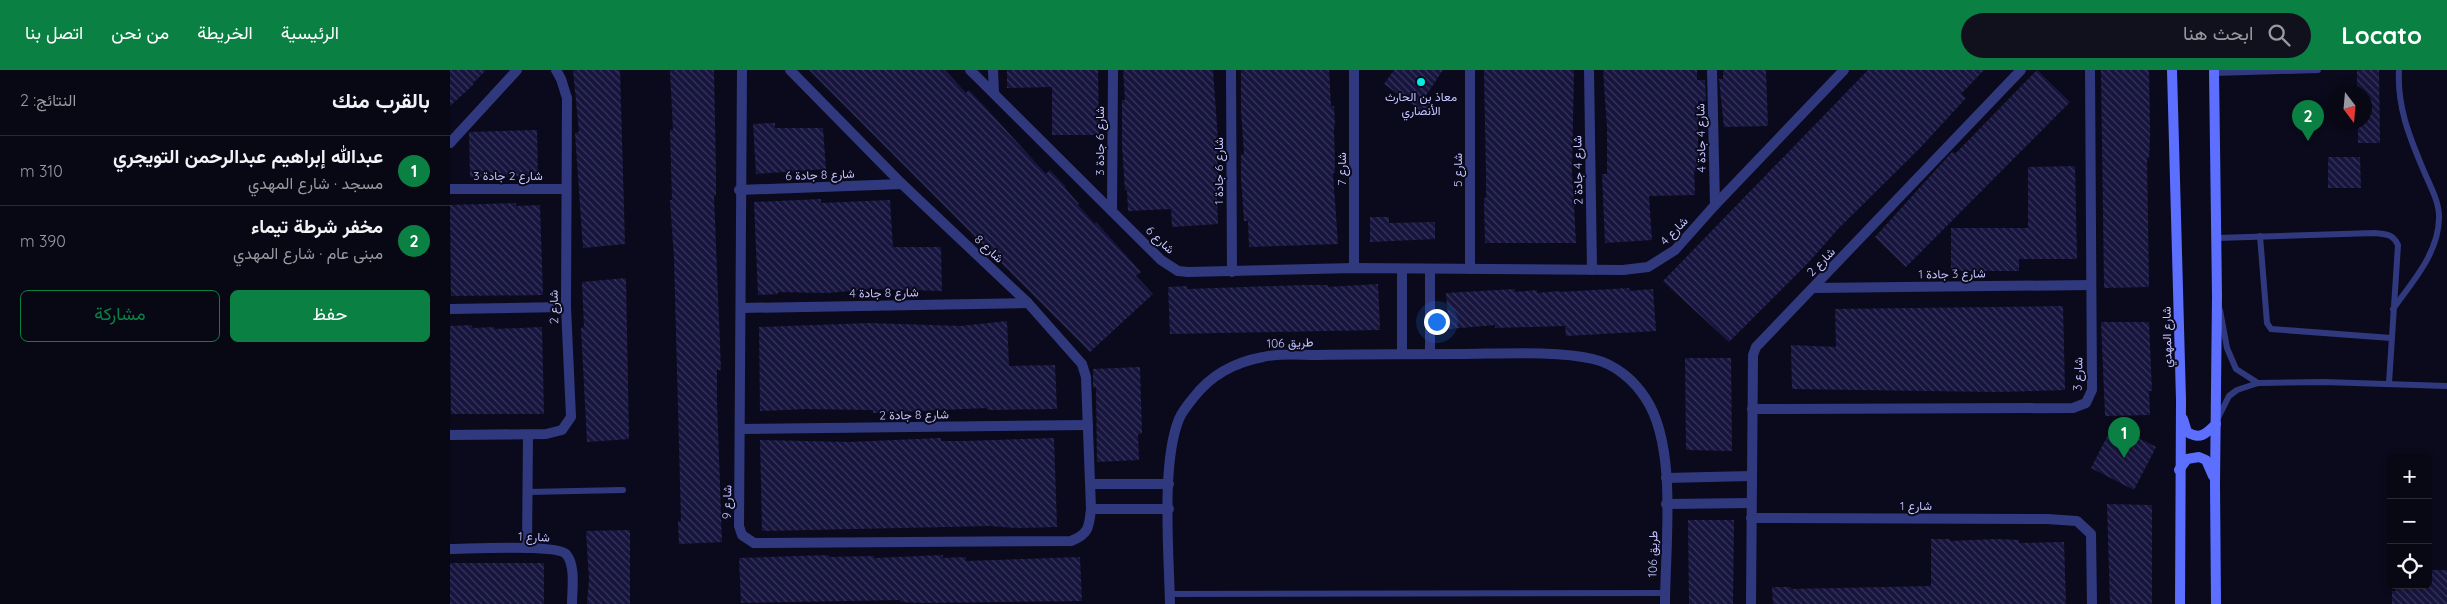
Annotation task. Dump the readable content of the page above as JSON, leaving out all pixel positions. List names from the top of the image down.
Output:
{
  "streets": {
    "main road": ["شارع المهدي"],
    "street": [
      "شارع 4 جادة 4",
      "شارع 6 جادة 3",
      "شارع 7",
      "شارع 5",
      "شارع 4 جادة 2",
      "شارع 6 جادة 1",
      "شارع 8 جادة 6",
      "شارع 2 جادة 3",
      "شارع 4",
      "شارع 6",
      "شارع 8",
      "شارع 2",
      "شارع 3 جادة 1",
      "شارع 8 جادة 4",
      "طريق 106",
      "شارع 3",
      "شارع 8 جادة 2",
      "شارع 9",
      "شارع 1"
    ]
  },
  "crossings": [
    ["شارع 4 جادة 4", "شارع 4"],
    ["شارع 6 جادة 3", "شارع 6"],
    ["شارع 7", "شارع 6"],
    ["شارع 5", "شارع 4"],
    ["شارع 4 جادة 2", "شارع 4"],
    ["شارع 6 جادة 1", "شارع 6"],
    ["شارع 8 جادة 6", "شارع 8"],
    ["شارع 8 جادة 6", "شارع 9"],
    ["شارع 2 جادة 3", "شارع 2"],
    ["شارع 4", "شارع 6"],
    ["شارع 8", "شارع 8 جادة 4"],
    ["شارع 8", "شارع 8 جادة 2"],
    ["شارع 8", "شارع 9"],
    ["شارع 2", "شارع 3 جادة 1"],
    ["شارع 2", "شارع 3"],
    ["شارع 2", "شارع 1"],
    ["شارع 3 جادة 1", "شارع 3"],
    ["شارع 8 جادة 4", "شارع 9"],
    ["شارع 8 جادة 2", "شارع 9"]
  ],
  "places": ["معاذ بن الحارث الأنصاري"],
  "north": "bottom",
  "page": {
    "header": "Locato",
    "search": "ابحث هنا",
    "nav": [
      "الرئيسية",
      "الخريطة",
      "من نحن",
      "اتصل بنا"
    ],
    "heading": ["بالقرب منك", "النتائج: 2"],
    "pins": ["2", "1"],
    "list": [
      {
        "mark": "1",
        "name": "عبدالله إبراهيم عبدالرحمن التويجري",
        "note": "مسجد · شارع المهدي",
        "value": "310 m"
      },
      {
        "mark": "2",
        "name": "مخفر شرطة تيماء",
        "note": "مبنى عام · شارع المهدي",
        "value": "390 m"
      }
    ],
    "buttons": ["حفظ", "مشاركة"],
    "map_buttons": ["+", "−"]
  }
}
